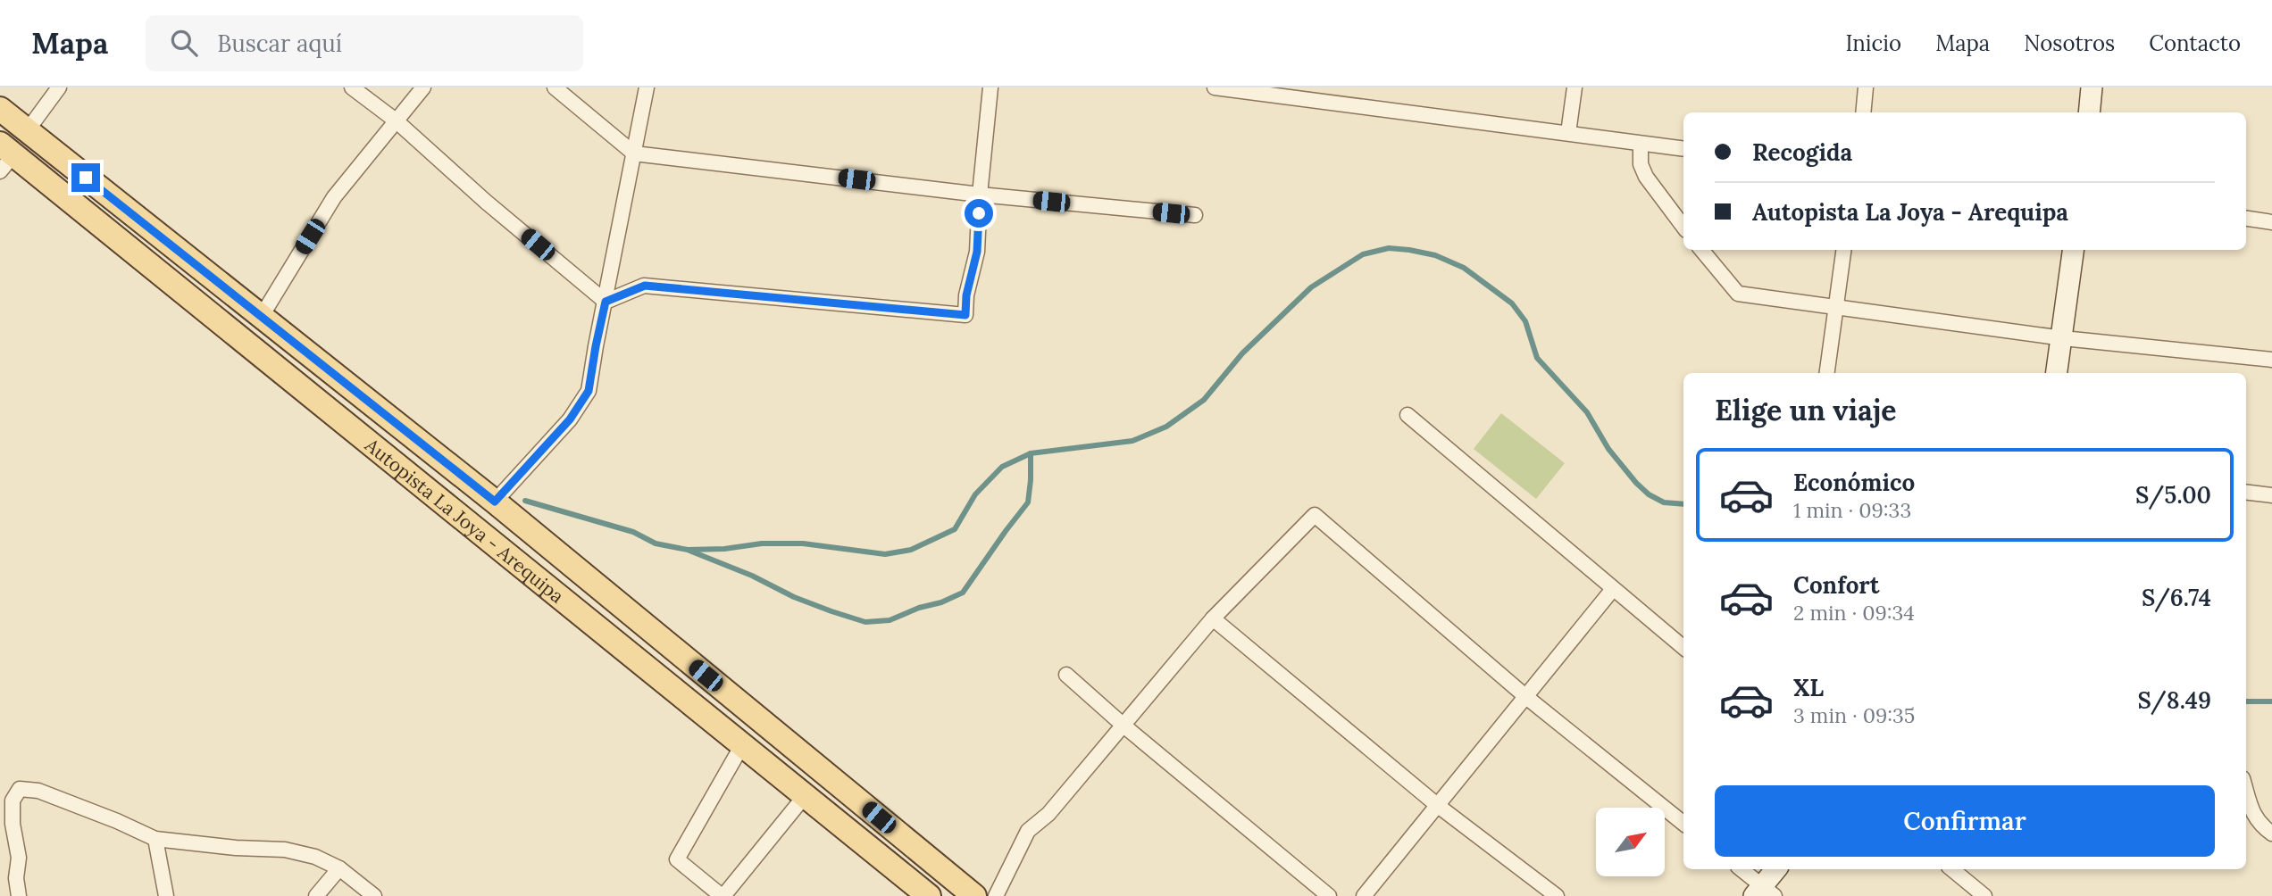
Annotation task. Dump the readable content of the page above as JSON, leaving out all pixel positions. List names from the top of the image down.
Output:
{
  "streets": {
    "main road": ["Autopista La Joya - Arequipa"]
  },
  "north": "top right",
  "page": {
    "header": "Mapa",
    "search": "Buscar aquí",
    "nav": [
      "Inicio",
      "Mapa",
      "Nosotros",
      "Contacto"
    ],
    "banner": ["Recogida", "Autopista La Joya - Arequipa"],
    "heading": "Elige un viaje",
    "list": [
      {
        "name": "Económico",
        "note": "1 min · 09:33",
        "value": "S/5.00"
      },
      {
        "name": "Confort",
        "note": "2 min · 09:34",
        "value": "S/6.74"
      },
      {
        "name": "XL",
        "note": "3 min · 09:35",
        "value": "S/8.49"
      }
    ],
    "buttons": "Confirmar"
  }
}
